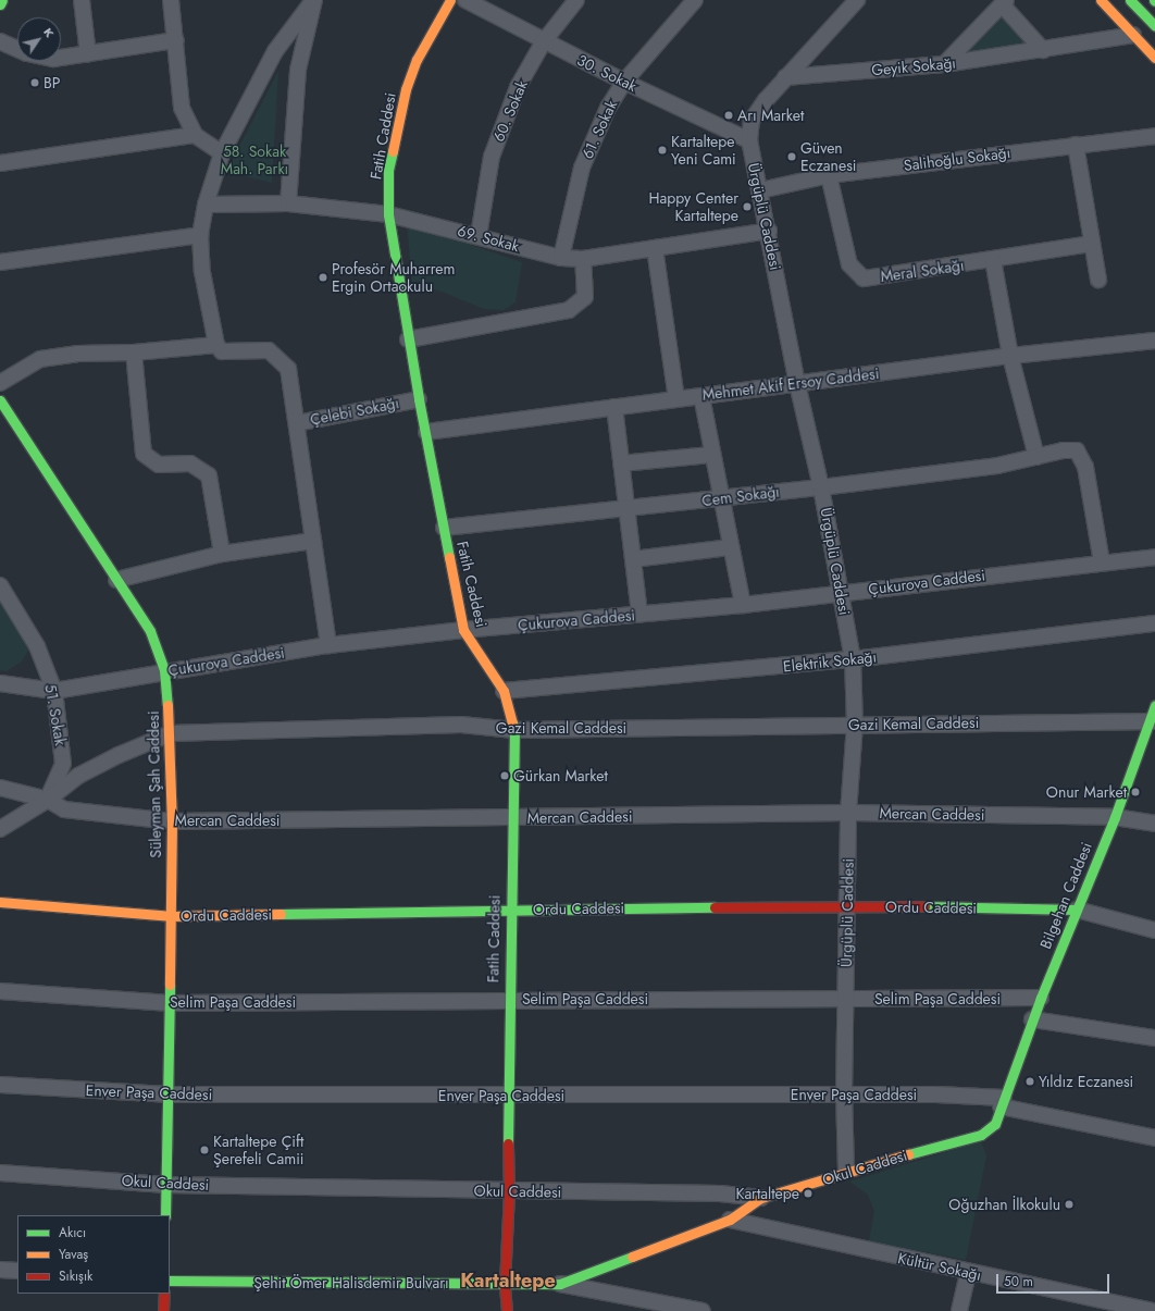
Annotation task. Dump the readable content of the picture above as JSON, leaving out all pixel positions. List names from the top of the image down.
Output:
{
  "streets": {
    "street": [
      "Geyik Sokağı",
      "30. Sokak",
      "60. Sokak",
      "61. Sokak",
      "Fatih Caddesi",
      "Salihoğlu Sokağı",
      "Ürgüplü Caddesi",
      "69. Sokak",
      "Meral Sokağı",
      "Mehmet Akif Ersoy Caddesi",
      "Çelebi Sokağı",
      "Cem Sokağı",
      "Çukurova Caddesi",
      "Elektrik Sokağı",
      "51. Sokak",
      "Gazi Kemal Caddesi",
      "Süleyman Şah Caddesi",
      "Mercan Caddesi",
      "Bilgehan Caddesi",
      "Ordu Caddesi",
      "Selim Paşa Caddesi",
      "Enver Paşa Caddesi",
      "Okul Caddesi",
      "Kültür Sokağı",
      "Şehit Ömer Halisdemir Bulvarı"
    ]
  },
  "crossings": [
    ["Geyik Sokağı", "Ürgüplü Caddesi"],
    ["30. Sokak", "60. Sokak"],
    ["30. Sokak", "61. Sokak"],
    ["30. Sokak", "Ürgüplü Caddesi"],
    ["60. Sokak", "69. Sokak"],
    ["61. Sokak", "69. Sokak"],
    ["Fatih Caddesi", "69. Sokak"],
    ["Fatih Caddesi", "Mehmet Akif Ersoy Caddesi"],
    ["Fatih Caddesi", "Çelebi Sokağı"],
    ["Fatih Caddesi", "Cem Sokağı"],
    ["Fatih Caddesi", "Çukurova Caddesi"],
    ["Fatih Caddesi", "Elektrik Sokağı"],
    ["Fatih Caddesi", "Gazi Kemal Caddesi"],
    ["Fatih Caddesi", "Mercan Caddesi"],
    ["Fatih Caddesi", "Ordu Caddesi"],
    ["Fatih Caddesi", "Selim Paşa Caddesi"],
    ["Fatih Caddesi", "Enver Paşa Caddesi"],
    ["Fatih Caddesi", "Okul Caddesi"],
    ["Fatih Caddesi", "Şehit Ömer Halisdemir Bulvarı"],
    ["Salihoğlu Sokağı", "Ürgüplü Caddesi"],
    ["Salihoğlu Sokağı", "Meral Sokağı"],
    ["Ürgüplü Caddesi", "69. Sokak"],
    ["Ürgüplü Caddesi", "Mehmet Akif Ersoy Caddesi"],
    ["Ürgüplü Caddesi", "Cem Sokağı"],
    ["Ürgüplü Caddesi", "Çukurova Caddesi"],
    ["Ürgüplü Caddesi", "Elektrik Sokağı"],
    ["Ürgüplü Caddesi", "Gazi Kemal Caddesi"],
    ["Ürgüplü Caddesi", "Mercan Caddesi"],
    ["Ürgüplü Caddesi", "Ordu Caddesi"],
    ["Ürgüplü Caddesi", "Selim Paşa Caddesi"],
    ["Ürgüplü Caddesi", "Enver Paşa Caddesi"],
    ["Ürgüplü Caddesi", "Okul Caddesi"],
    ["Cem Sokağı", "Çukurova Caddesi"],
    ["Çukurova Caddesi", "51. Sokak"],
    ["Çukurova Caddesi", "Süleyman Şah Caddesi"],
    ["51. Sokak", "Gazi Kemal Caddesi"],
    ["51. Sokak", "Mercan Caddesi"],
    ["Gazi Kemal Caddesi", "Süleyman Şah Caddesi"],
    ["Gazi Kemal Caddesi", "Mercan Caddesi"],
    ["Gazi Kemal Caddesi", "Bilgehan Caddesi"],
    ["Süleyman Şah Caddesi", "Mercan Caddesi"],
    ["Süleyman Şah Caddesi", "Ordu Caddesi"],
    ["Süleyman Şah Caddesi", "Selim Paşa Caddesi"],
    ["Süleyman Şah Caddesi", "Enver Paşa Caddesi"],
    ["Süleyman Şah Caddesi", "Okul Caddesi"],
    ["Mercan Caddesi", "Bilgehan Caddesi"],
    ["Bilgehan Caddesi", "Ordu Caddesi"],
    ["Bilgehan Caddesi", "Selim Paşa Caddesi"],
    ["Bilgehan Caddesi", "Enver Paşa Caddesi"],
    ["Bilgehan Caddesi", "Okul Caddesi"],
    ["Enver Paşa Caddesi", "Okul Caddesi"]
  ],
  "districts": ["Kartaltepe"],
  "parks": ["58. Sokak Mah. Parkı"],
  "places": [
    "BP",
    "Arı Market",
    "Kartaltepe Yeni Cami",
    "Güven Eczanesi",
    "Happy Center Kartaltepe",
    "Profesör Muharrem Ergin Ortaokulu",
    "Gürkan Market",
    "Onur Market",
    "Yıldız Eczanesi",
    "Kartaltepe Çift Şerefeli Camii",
    "Kartaltepe",
    "Oğuzhan İlkokulu"
  ],
  "legend": ["Akıcı", "Yavaş", "Sıkışık"],
  "scale_bar": "50 m",
  "north": "top right"
}
